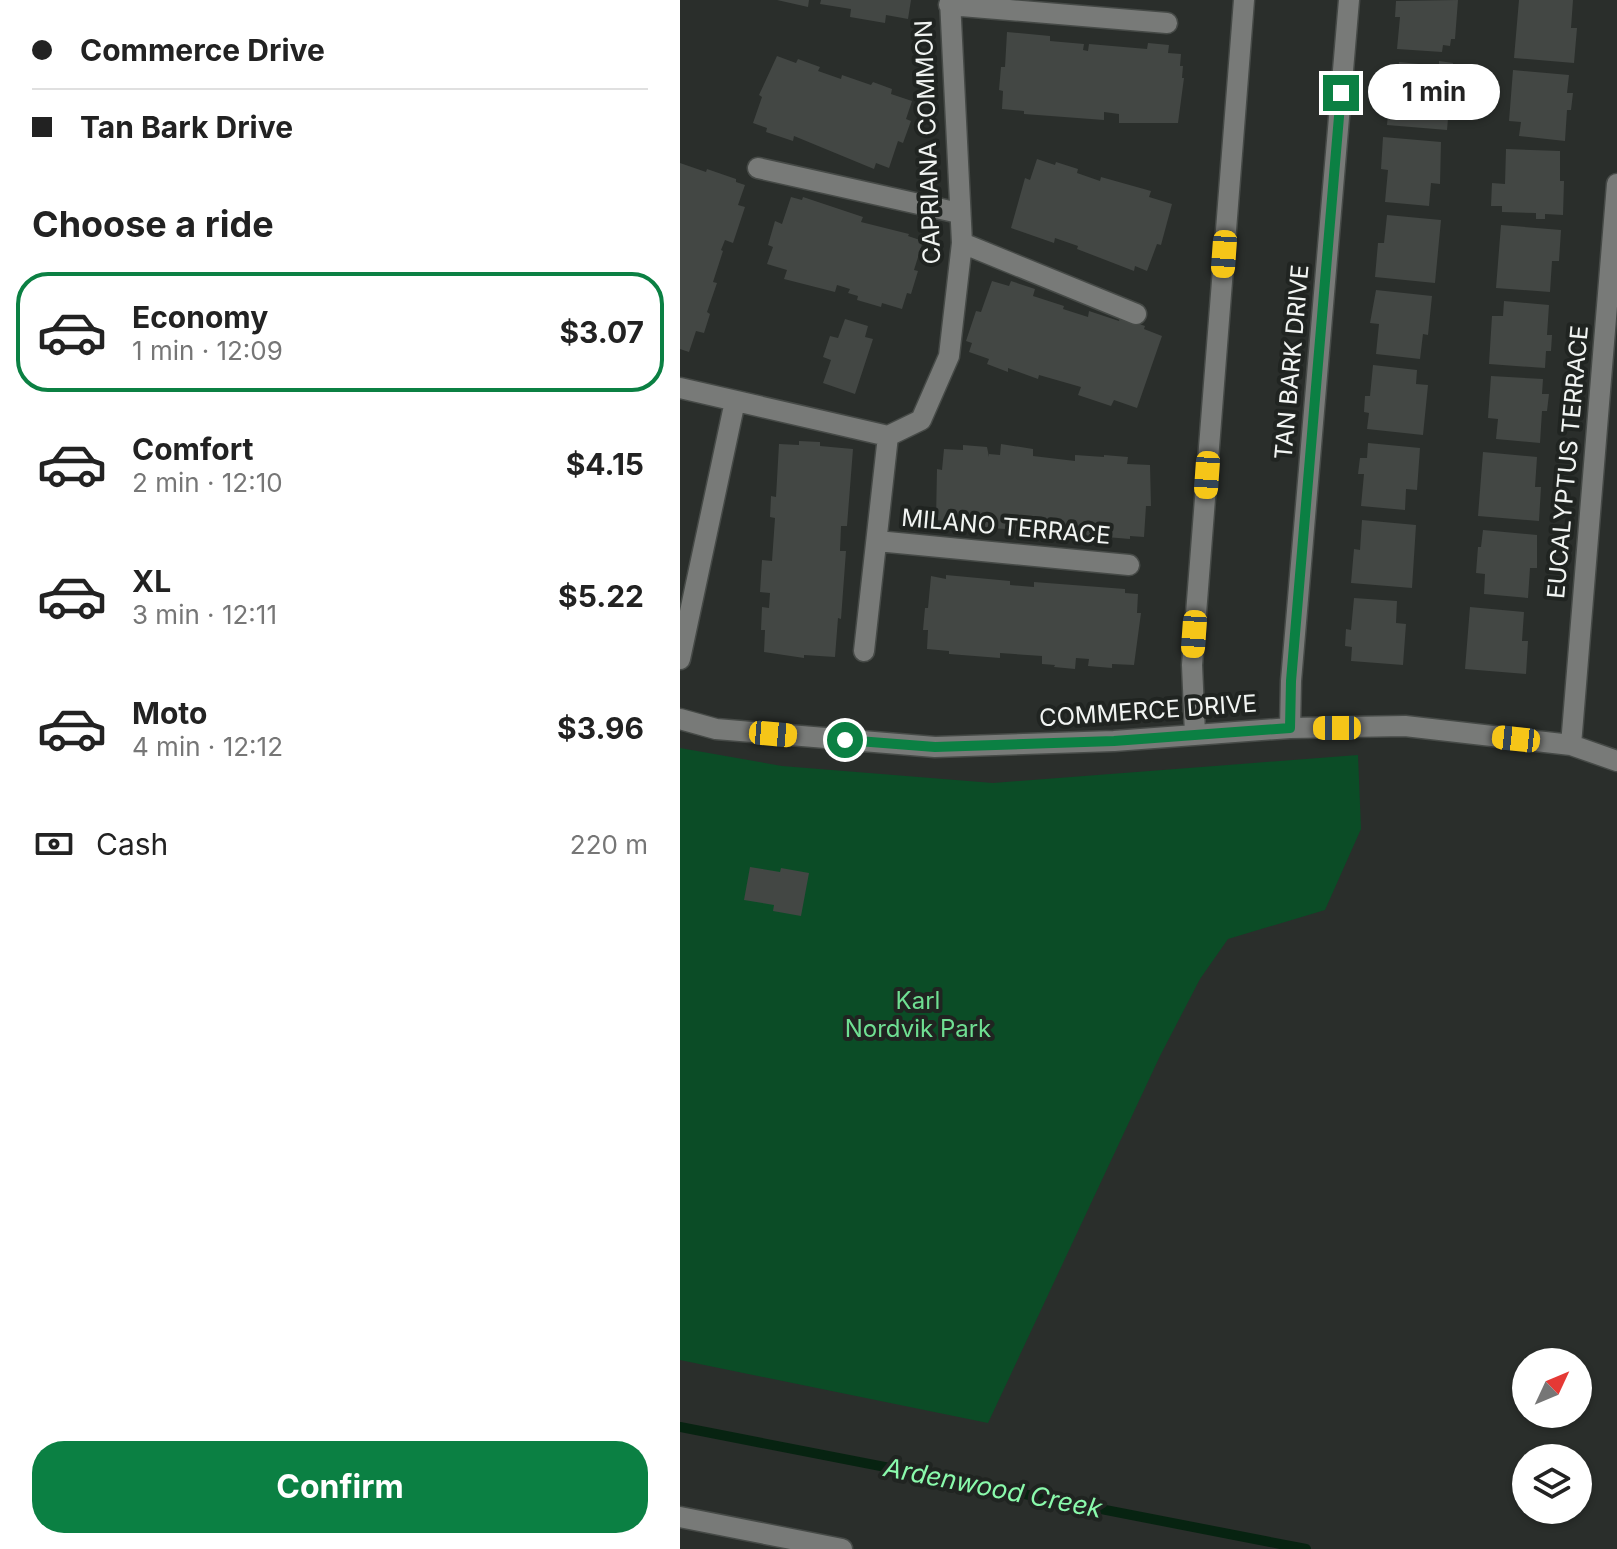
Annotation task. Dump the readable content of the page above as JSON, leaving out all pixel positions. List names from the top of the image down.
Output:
{
  "streets": {
    "street": [
      "CAPRIANA COMMON",
      "TAN BARK DRIVE",
      "EUCALYPTUS TERRACE",
      "MILANO TERRACE",
      "COMMERCE DRIVE"
    ]
  },
  "crossings": [
    ["TAN BARK DRIVE", "COMMERCE DRIVE"],
    ["EUCALYPTUS TERRACE", "COMMERCE DRIVE"]
  ],
  "water": ["Ardenwood Creek"],
  "parks": ["Karl Nordvik Park"],
  "north": "top right",
  "page": {
    "banner": ["Commerce Drive", "Tan Bark Drive"],
    "bubble": "1 min",
    "heading": "Choose a ride",
    "list": [
      {
        "name": "Economy",
        "note": "1 min · 12:09",
        "value": "$3.07"
      },
      {
        "name": "Comfort",
        "note": "2 min · 12:10",
        "value": "$4.15"
      },
      {
        "name": "XL",
        "note": "3 min · 12:11",
        "value": "$5.22"
      },
      {
        "name": "Moto",
        "note": "4 min · 12:12",
        "value": "$3.96"
      }
    ],
    "pay": ["Cash", "220 m"],
    "buttons": "Confirm"
  }
}
